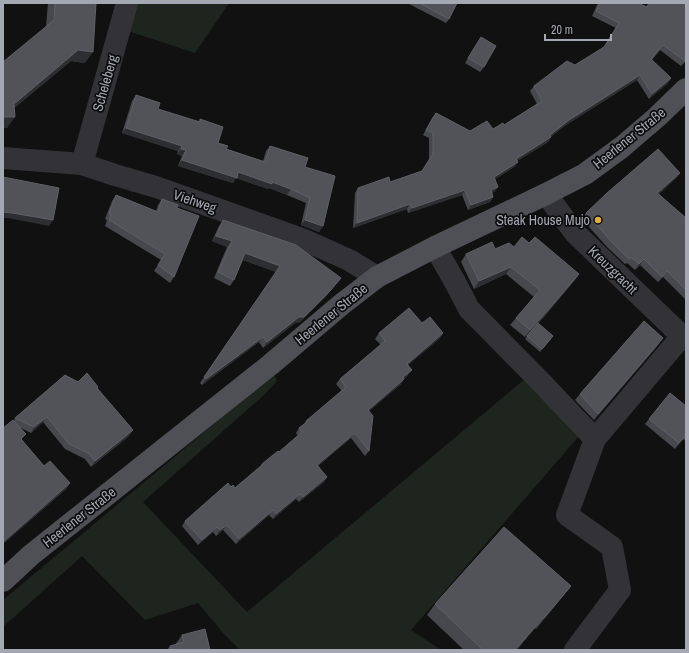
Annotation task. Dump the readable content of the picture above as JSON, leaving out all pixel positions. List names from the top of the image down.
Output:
{
  "streets": {
    "main road": ["Heerlener Straße"],
    "street": ["Scheleberg", "Viehweg", "Kreuzgracht"]
  },
  "crossings": [
    ["Scheleberg", "Viehweg"],
    ["Heerlener Straße", "Viehweg"],
    ["Heerlener Straße", "Kreuzgracht"]
  ],
  "places": ["Steak House Mujo"],
  "scale_bar": "20 m"
}
